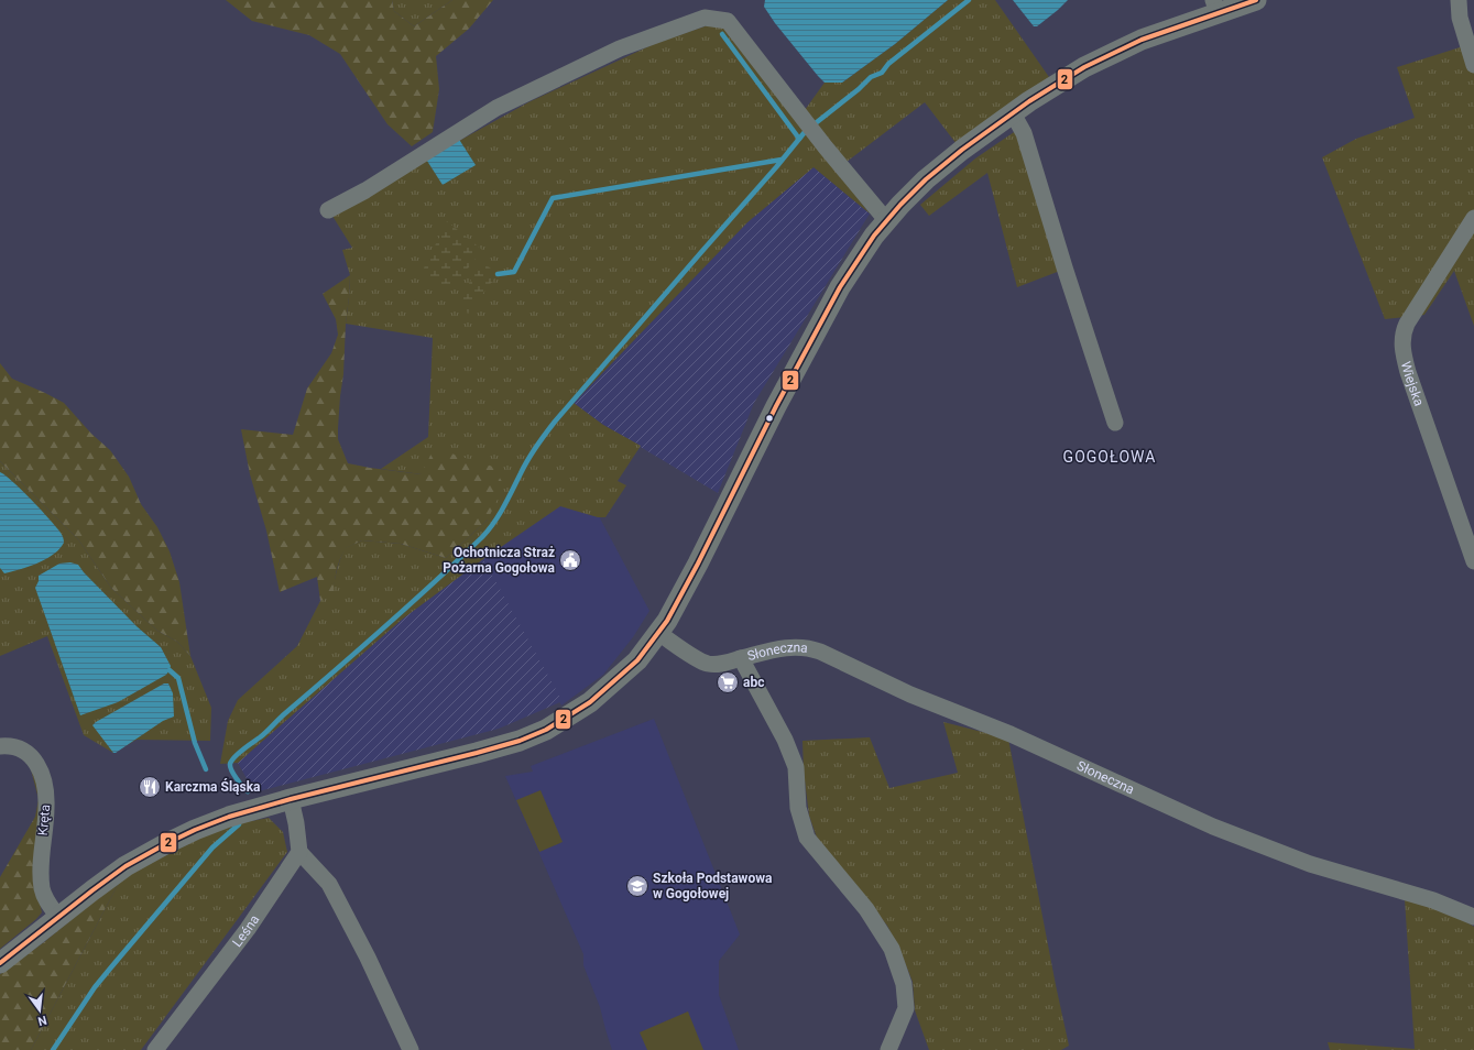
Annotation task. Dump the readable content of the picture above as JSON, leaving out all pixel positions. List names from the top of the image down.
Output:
{
  "streets": {
    "street": [
      "Wiejska",
      "Słoneczna",
      "Kręta",
      "Leśna"
    ]
  },
  "districts": ["GOGOŁOWA"],
  "places": {
    "public building": ["Ochotnicza Straż Pożarna Gogołowa"],
    "supermarket": ["abc"],
    "restaurant": ["Karczma Śląska"],
    "school or university": ["Szkoła Podstawowa w Gogołowej"]
  },
  "lines": ["transit line 2"],
  "north": "bottom"
}
